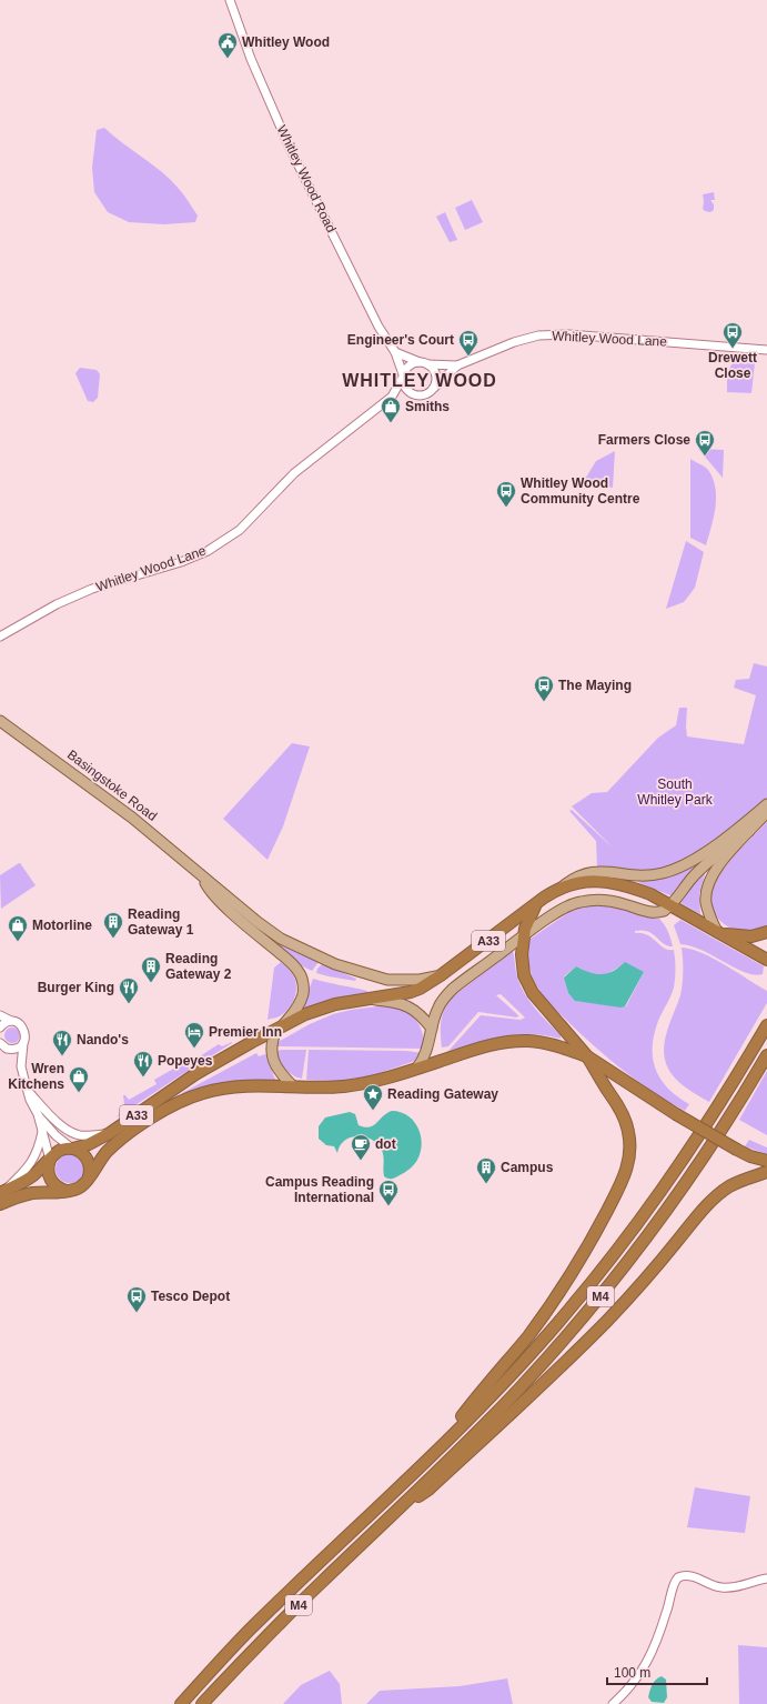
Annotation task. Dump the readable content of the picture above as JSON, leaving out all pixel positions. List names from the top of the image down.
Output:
{
  "streets": {
    "highway": ["Basingstoke Road", "A33", "M4"],
    "street": ["Whitley Wood Road", "Whitley Wood Lane"]
  },
  "crossings": [
    ["Whitley Wood Road", "Whitley Wood Lane"],
    ["Basingstoke Road", "A33"],
    ["A33", "M4"]
  ],
  "districts": ["WHITLEY WOOD"],
  "parks": ["South Whitley Park"],
  "places": {
    "public building": ["Whitley Wood"],
    "bus stop": [
      "Drewett Close",
      "Engineer's Court",
      "Farmers Close",
      "Whitley Wood Community Centre",
      "The Maying",
      "Campus Reading International",
      "Tesco Depot"
    ],
    "shop": ["Smiths", "Motorline", "Wren Kitchens"],
    "building": ["Reading Gateway 1", "Reading Gateway 2", "Campus"],
    "restaurant": ["Burger King", "Nando's", "Popeyes"],
    "hotel": ["Premier Inn"],
    "place": ["Reading Gateway"],
    "cafe": ["dot"]
  },
  "scale_bar": "100 m"
}
